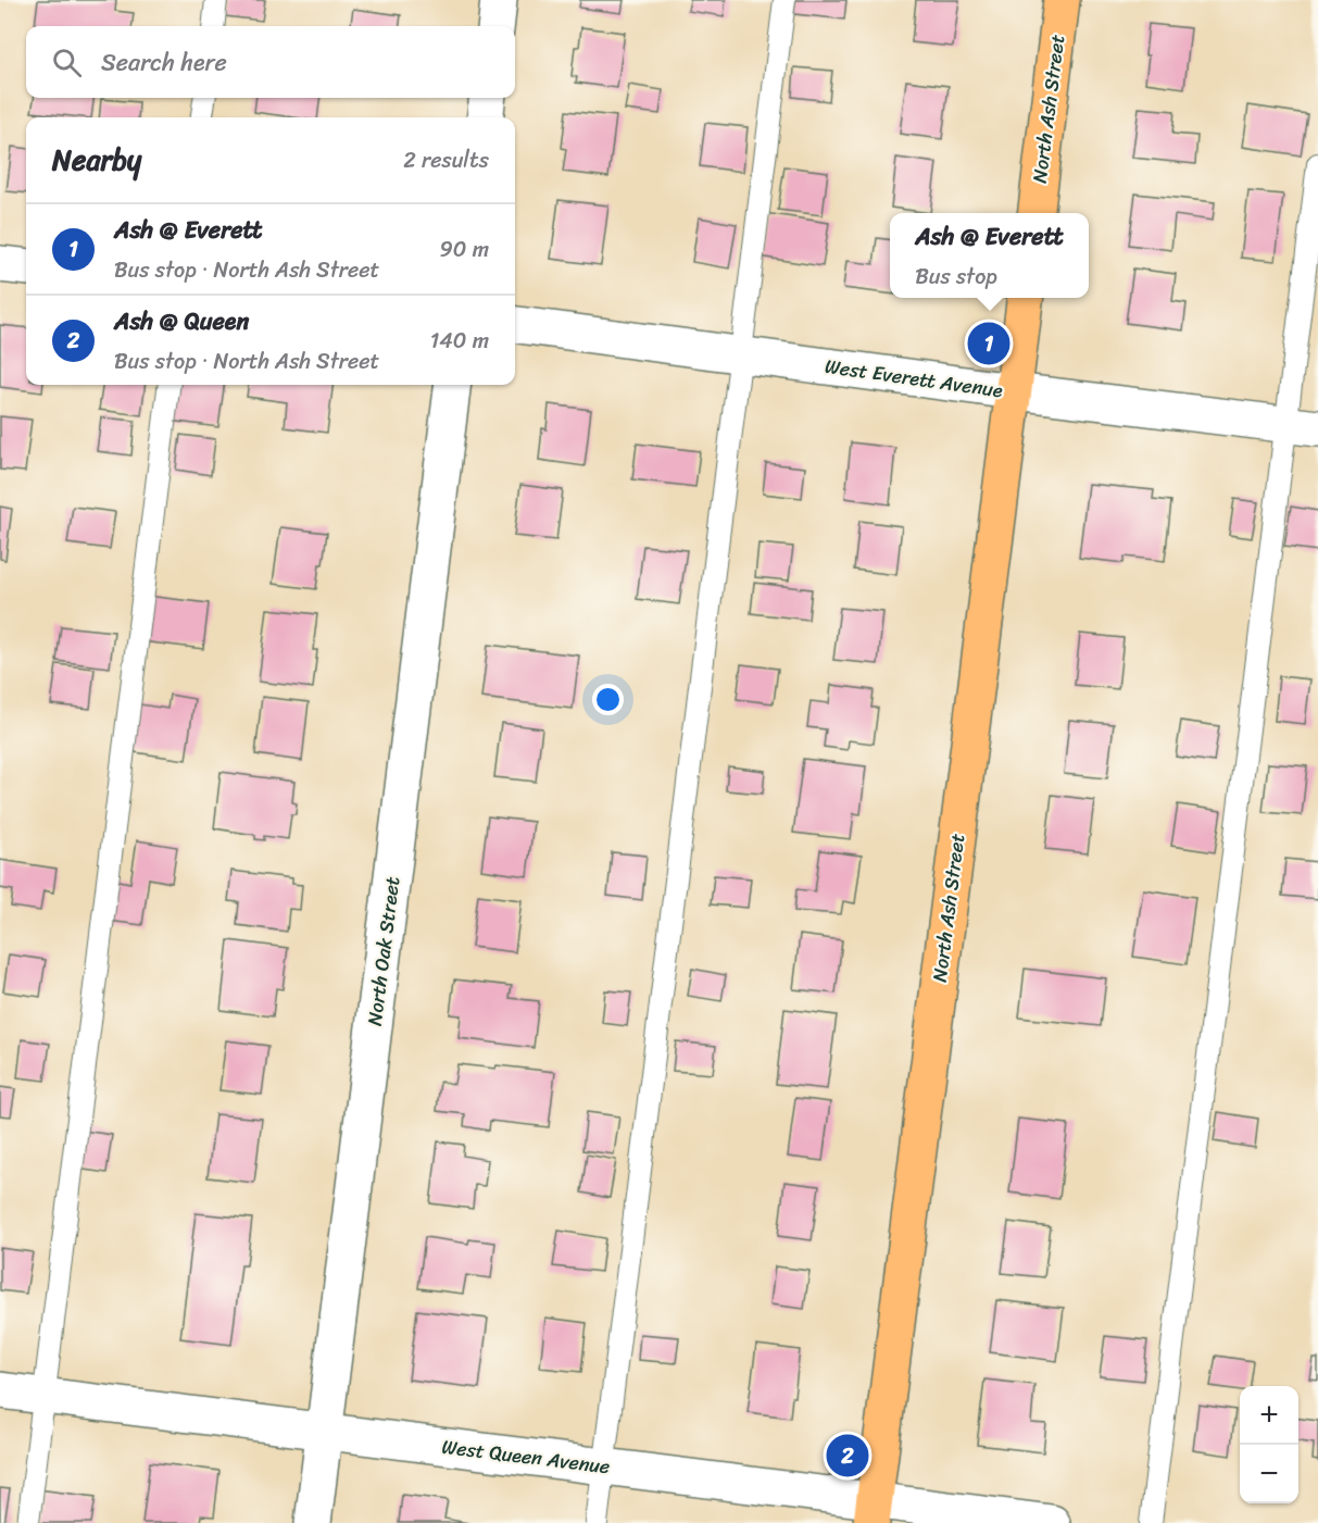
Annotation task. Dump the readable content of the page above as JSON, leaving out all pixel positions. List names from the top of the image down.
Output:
{
  "streets": {
    "main road": ["North Ash Street"],
    "street": ["West Everett Avenue", "North Oak Street", "West Queen Avenue"]
  },
  "crossings": [
    ["North Ash Street", "West Everett Avenue"],
    ["North Ash Street", "West Queen Avenue"],
    ["North Oak Street", "West Queen Avenue"]
  ],
  "page": {
    "search": "Search here",
    "heading": ["Nearby", "2 results"],
    "list": [
      {
        "mark": "1",
        "name": "Ash @ Everett",
        "note": "Bus stop · North Ash Street",
        "value": "90 m"
      },
      {
        "mark": "2",
        "name": "Ash @ Queen",
        "note": "Bus stop · North Ash Street",
        "value": "140 m"
      }
    ],
    "popup": ["Ash @ Everett", "Bus stop"],
    "pins": ["1", "2"],
    "map_buttons": ["+", "−"]
  }
}
